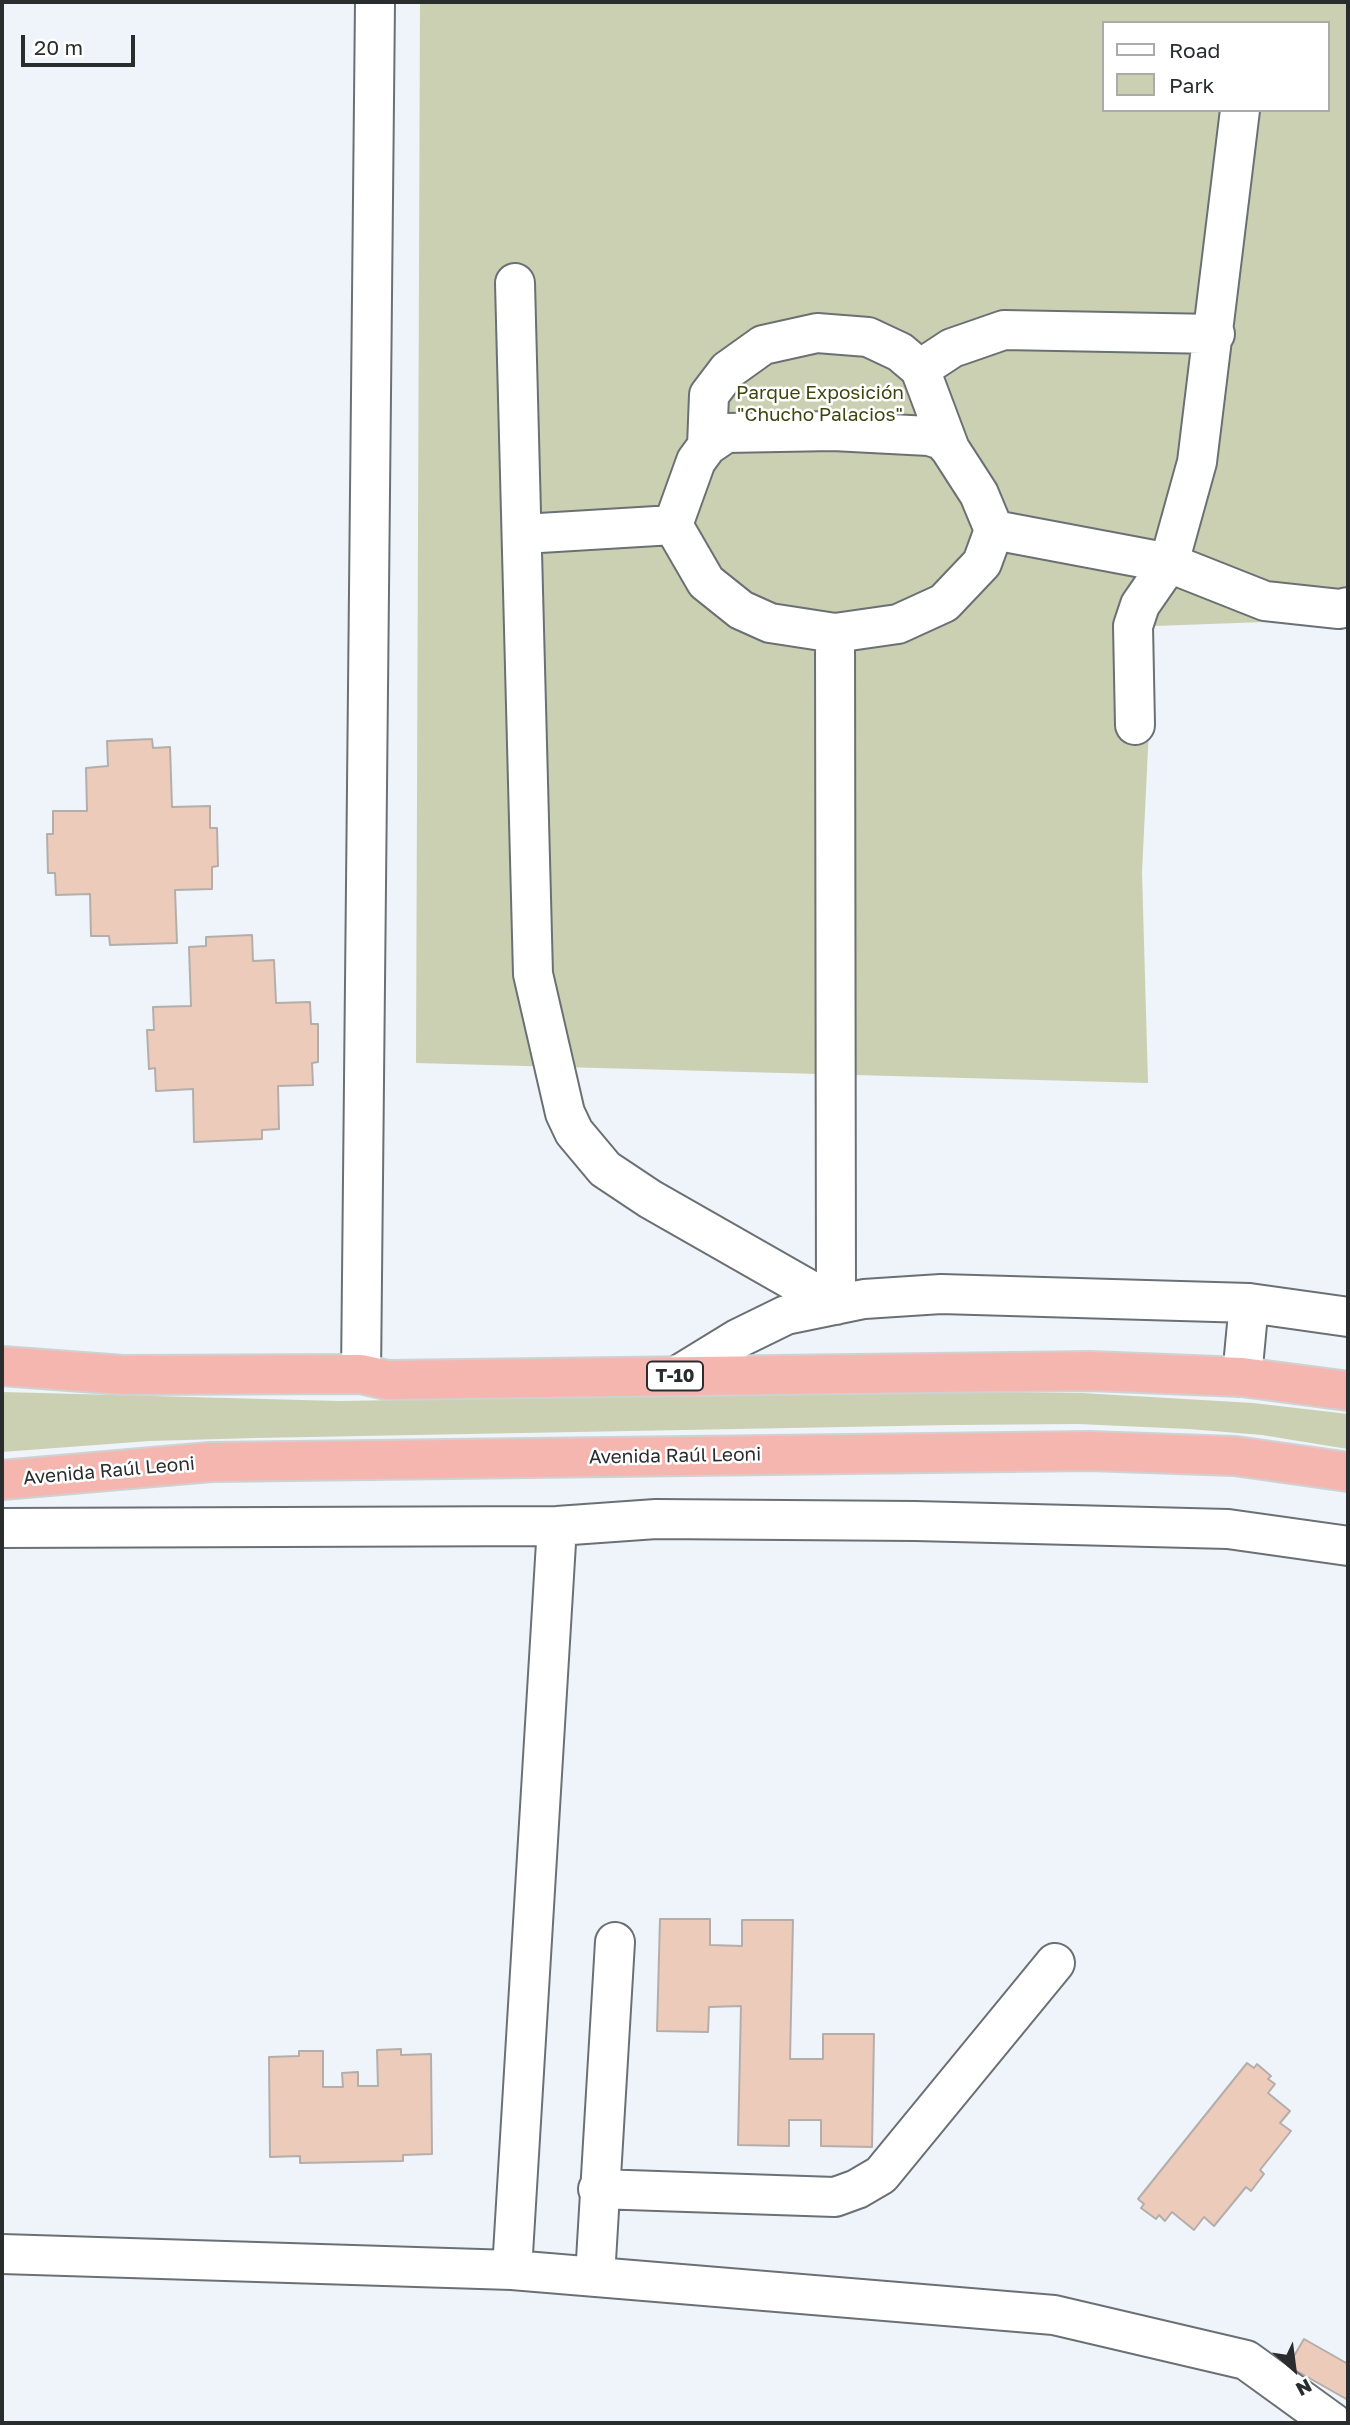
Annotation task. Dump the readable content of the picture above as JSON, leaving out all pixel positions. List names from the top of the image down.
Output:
{
  "streets": {
    "highway": ["T-10", "Avenida Raúl Leoni"]
  },
  "parks": ["Parque Exposición \"Chucho Palacios\""],
  "legend": ["Road", "Park"],
  "scale_bar": "20 m",
  "north": "bottom right"
}
